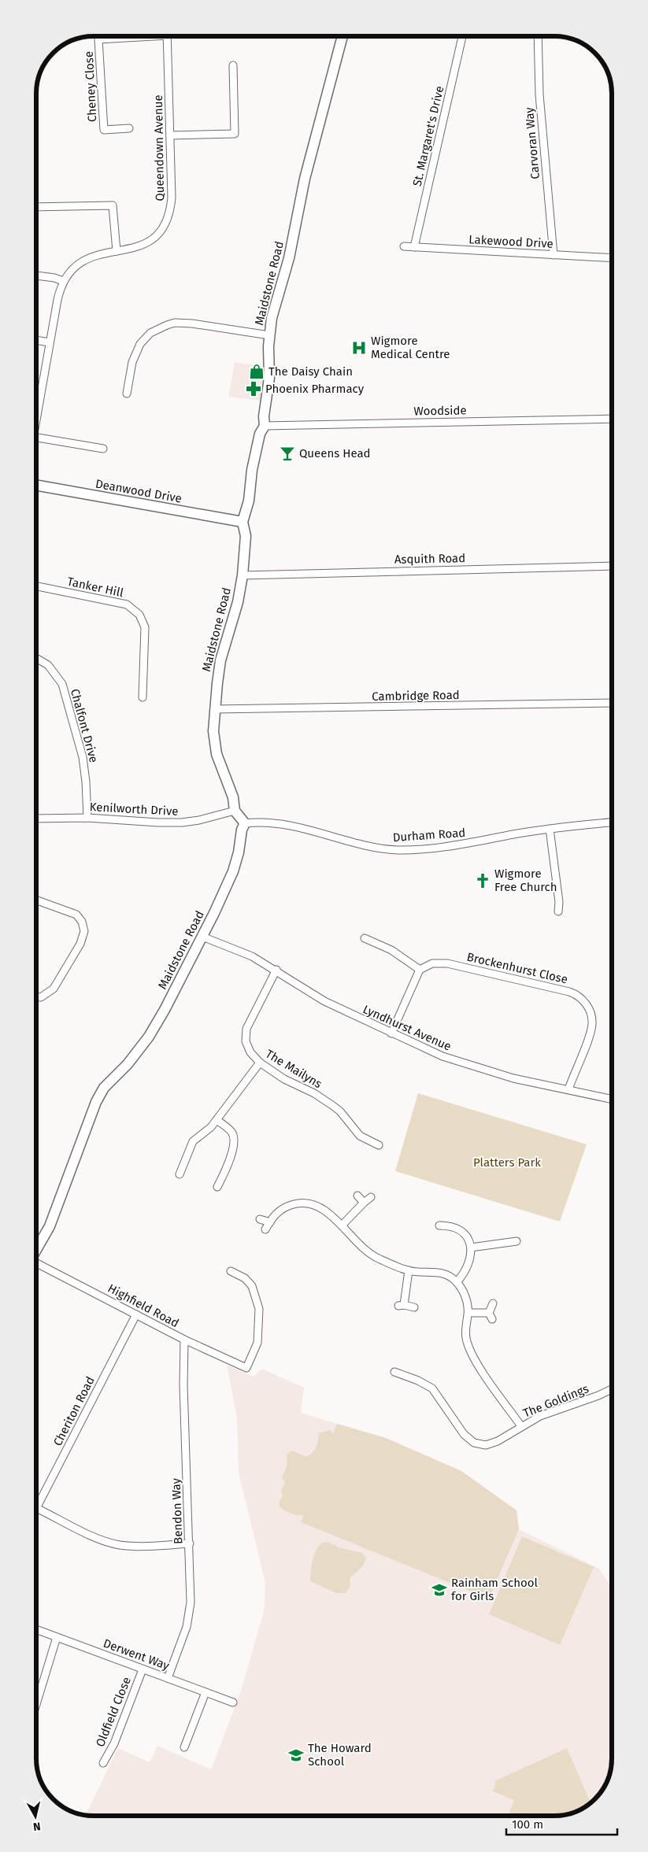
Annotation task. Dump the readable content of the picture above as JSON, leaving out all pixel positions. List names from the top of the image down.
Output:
{
  "streets": {
    "street": [
      "Cheney Close",
      "St. Margaret's Drive",
      "Carvoran Way",
      "Queendown Avenue",
      "Lakewood Drive",
      "Maidstone Road",
      "Woodside",
      "Deanwood Drive",
      "Asquith Road",
      "Tanker Hill",
      "Cambridge Road",
      "Chalfont Drive",
      "Kenilworth Drive",
      "Durham Road",
      "Brockenhurst Close",
      "Lyndhurst Avenue",
      "The Mailyns",
      "Highfield Road",
      "The Goldings",
      "Cheriton Road",
      "Bendon Way",
      "Derwent Way",
      "Oldfield Close"
    ]
  },
  "crossings": [
    ["St. Margaret's Drive", "Lakewood Drive"],
    ["Carvoran Way", "Lakewood Drive"],
    ["Maidstone Road", "Woodside"],
    ["Maidstone Road", "Deanwood Drive"],
    ["Maidstone Road", "Asquith Road"],
    ["Maidstone Road", "Cambridge Road"],
    ["Maidstone Road", "Kenilworth Drive"],
    ["Maidstone Road", "Durham Road"],
    ["Maidstone Road", "Lyndhurst Avenue"],
    ["Chalfont Drive", "Kenilworth Drive"],
    ["Brockenhurst Close", "Lyndhurst Avenue"],
    ["Lyndhurst Avenue", "The Mailyns"],
    ["Highfield Road", "Cheriton Road"],
    ["Highfield Road", "Bendon Way"],
    ["Bendon Way", "Derwent Way"],
    ["Derwent Way", "Oldfield Close"]
  ],
  "parks": ["Platters Park"],
  "places": {
    "hospital": ["Wigmore Medical Centre"],
    "shop": ["The Daisy Chain"],
    "pharmacy": ["Phoenix Pharmacy"],
    "bar": ["Queens Head"],
    "church": ["Wigmore Free Church"],
    "school or university": ["Rainham School for Girls", "The Howard School"]
  },
  "scale_bar": "100 m",
  "north": "bottom"
}
